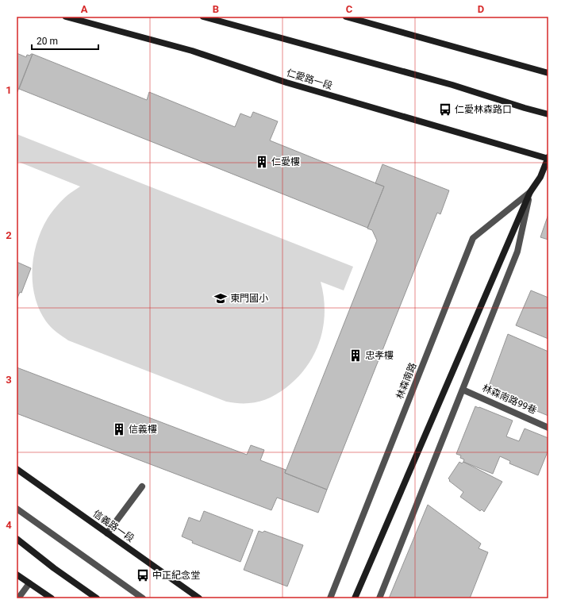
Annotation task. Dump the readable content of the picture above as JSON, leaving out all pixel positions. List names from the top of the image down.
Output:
{
  "streets": {
    "main road": ["仁愛路一段", "林森南路", "信義路一段"],
    "lane": ["林森南路99巷"]
  },
  "crossings": [
    ["仁愛路一段", "林森南路"],
    ["林森南路", "林森南路99巷"]
  ],
  "places": {
    "bus stop": ["仁愛林森路口", "中正紀念堂"],
    "building": ["仁愛樓", "忠孝樓", "信義樓"],
    "school or university": ["東門國小"]
  },
  "scale_bar": "20 m",
  "grid": {
    "columns": [
      "A",
      "B",
      "C",
      "D"
    ],
    "rows": [
      "1",
      "2",
      "3",
      "4"
    ]
  }
}
